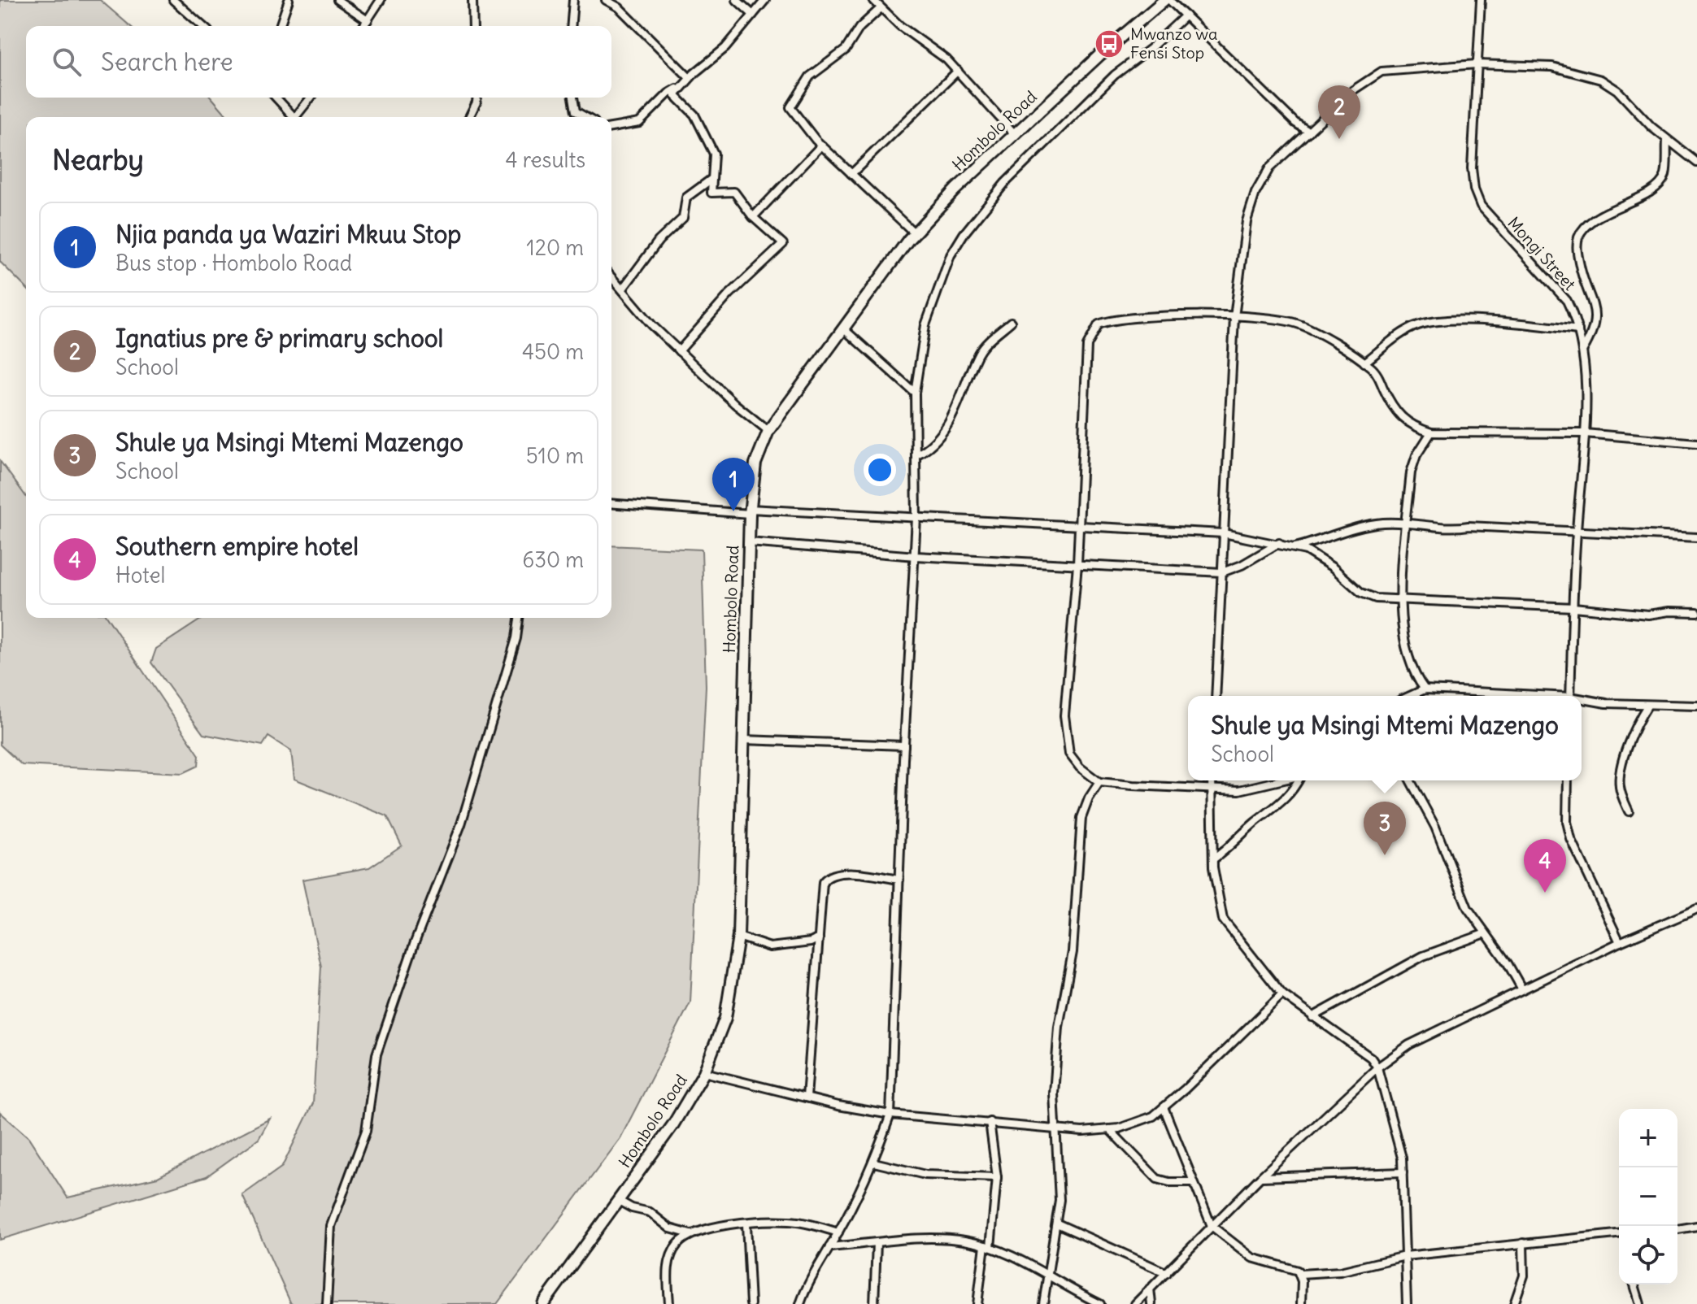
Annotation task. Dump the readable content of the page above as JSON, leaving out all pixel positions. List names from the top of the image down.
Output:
{
  "streets": {
    "street": ["Hombolo Road", "Mongi Street"]
  },
  "places": {
    "bus stop": ["Mwanzo wa Fensi Stop"]
  },
  "page": {
    "search": "Search here",
    "pins": [
      "2",
      "1",
      "3",
      "4"
    ],
    "heading": ["Nearby", "4 results"],
    "list": [
      {
        "mark": "1",
        "name": "Njia panda ya Waziri Mkuu Stop",
        "note": "Bus stop · Hombolo Road",
        "value": "120 m"
      },
      {
        "mark": "2",
        "name": "Ignatius pre & primary school",
        "note": "School",
        "value": "450 m"
      },
      {
        "mark": "3",
        "name": "Shule ya Msingi Mtemi Mazengo",
        "note": "School",
        "value": "510 m"
      },
      {
        "mark": "4",
        "name": "Southern empire hotel",
        "note": "Hotel",
        "value": "630 m"
      }
    ],
    "popup": ["Shule ya Msingi Mtemi Mazengo", "School"],
    "map_buttons": ["+", "−"]
  }
}
